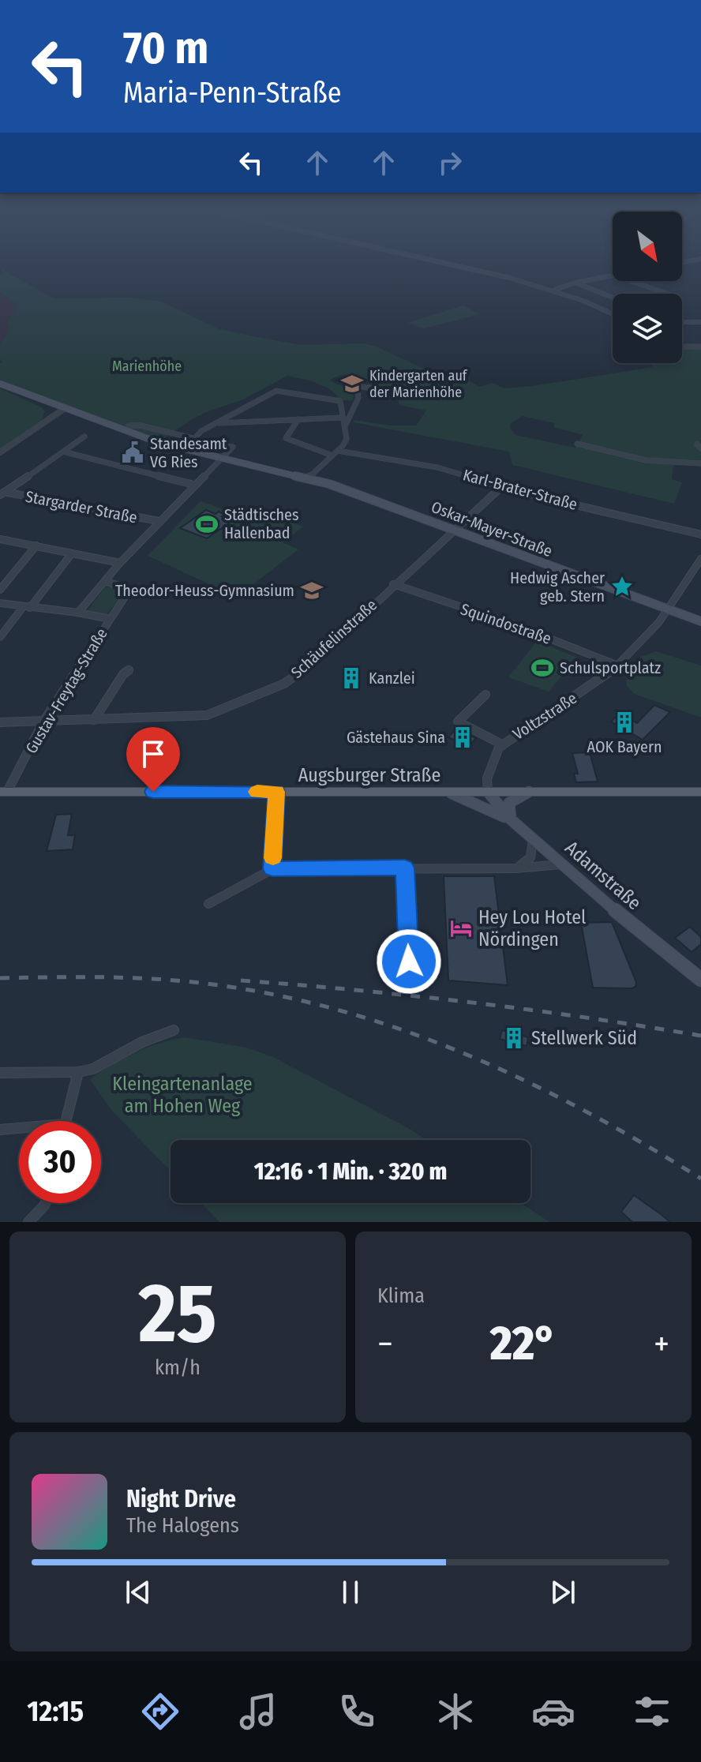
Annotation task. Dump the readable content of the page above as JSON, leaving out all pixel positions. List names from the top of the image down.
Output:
{
  "streets": {
    "main road": ["Oskar-Mayer-Straße", "Augsburger Straße", "Adamstraße"],
    "street": [
      "Karl-Brater-Straße",
      "Stargarder Straße",
      "Squindostraße",
      "Schäufelinstraße",
      "Gustav-Freytag-Straße",
      "Voltzstraße"
    ]
  },
  "crossings": [
    ["Karl-Brater-Straße", "Schäufelinstraße"],
    ["Oskar-Mayer-Straße", "Schäufelinstraße"],
    ["Oskar-Mayer-Straße", "Voltzstraße"],
    ["Squindostraße", "Schäufelinstraße"],
    ["Squindostraße", "Voltzstraße"],
    ["Schäufelinstraße", "Gustav-Freytag-Straße"],
    ["Gustav-Freytag-Straße", "Augsburger Straße"],
    ["Voltzstraße", "Augsburger Straße"],
    ["Voltzstraße", "Adamstraße"],
    ["Augsburger Straße", "Adamstraße"]
  ],
  "parks": ["Marienhöhe", "Kleingartenanlage am Hohen Weg"],
  "places": {
    "school or university": ["Kindergarten auf der Marienhöhe", "Theodor-Heuss-Gymnasium"],
    "public building": ["Standesamt VG Ries"],
    "sports": ["Städtisches Hallenbad", "Schulsportplatz"],
    "place": ["Hedwig Ascher geb. Stern"],
    "building": [
      "Kanzlei",
      "AOK Bayern",
      "Gästehaus Sina",
      "Stellwerk Süd"
    ],
    "hotel": ["Hey Lou Hotel Nördingen"]
  },
  "north": "bottom right",
  "page": {
    "turn": ["70 m", "Maria-Penn-Straße"],
    "limit": "30",
    "trip": "12:16 · 1 Min. · 320 m",
    "tile": [
      ["25", "km/h"],
      "Klima"
    ],
    "heat": ["−", "22°", "+"],
    "song": ["Night Drive", "The Halogens"],
    "tabs": "12:15"
  }
}
